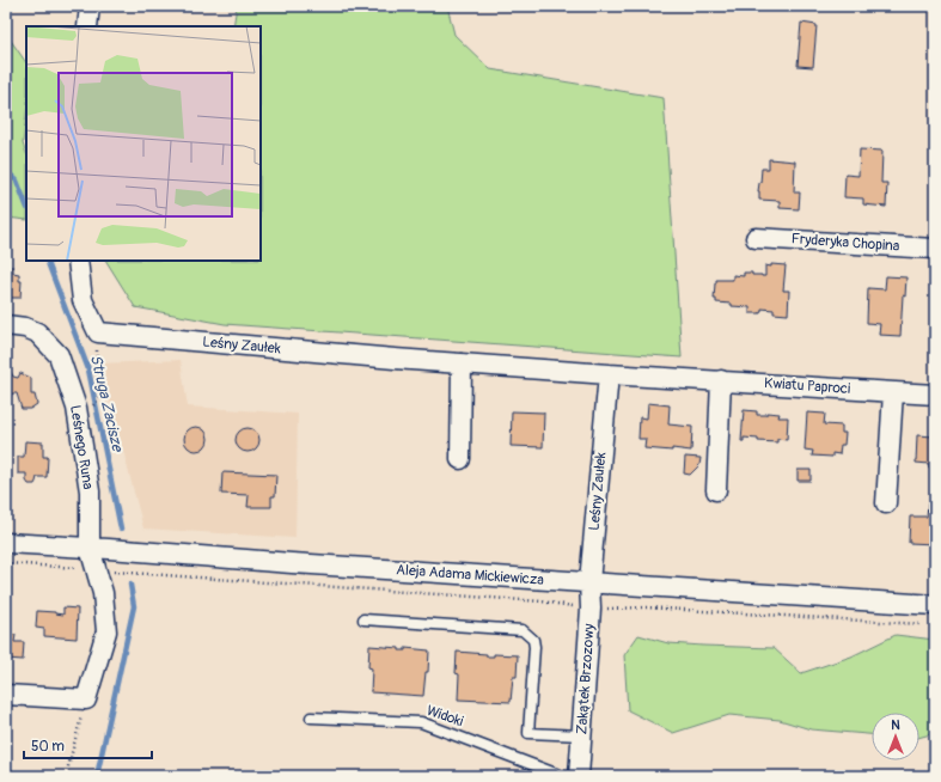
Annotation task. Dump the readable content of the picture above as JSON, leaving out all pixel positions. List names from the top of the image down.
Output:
{
  "streets": {
    "street": [
      "Fryderyka Chopina",
      "Leśny Zaułek",
      "Kwiatu Paproci",
      "Leśnego Runa",
      "Aleja Adama Mickiewicza",
      "Zakątek Brzozowy"
    ],
    "lane": ["Widoki"]
  },
  "crossings": [
    ["Leśny Zaułek", "Kwiatu Paproci"],
    ["Leśny Zaułek", "Aleja Adama Mickiewicza"],
    ["Leśny Zaułek", "Zakątek Brzozowy"],
    ["Leśnego Runa", "Aleja Adama Mickiewicza"],
    ["Aleja Adama Mickiewicza", "Zakątek Brzozowy"]
  ],
  "water": ["Struga Zacisze"],
  "scale_bar": "50 m",
  "north": "top"
}
